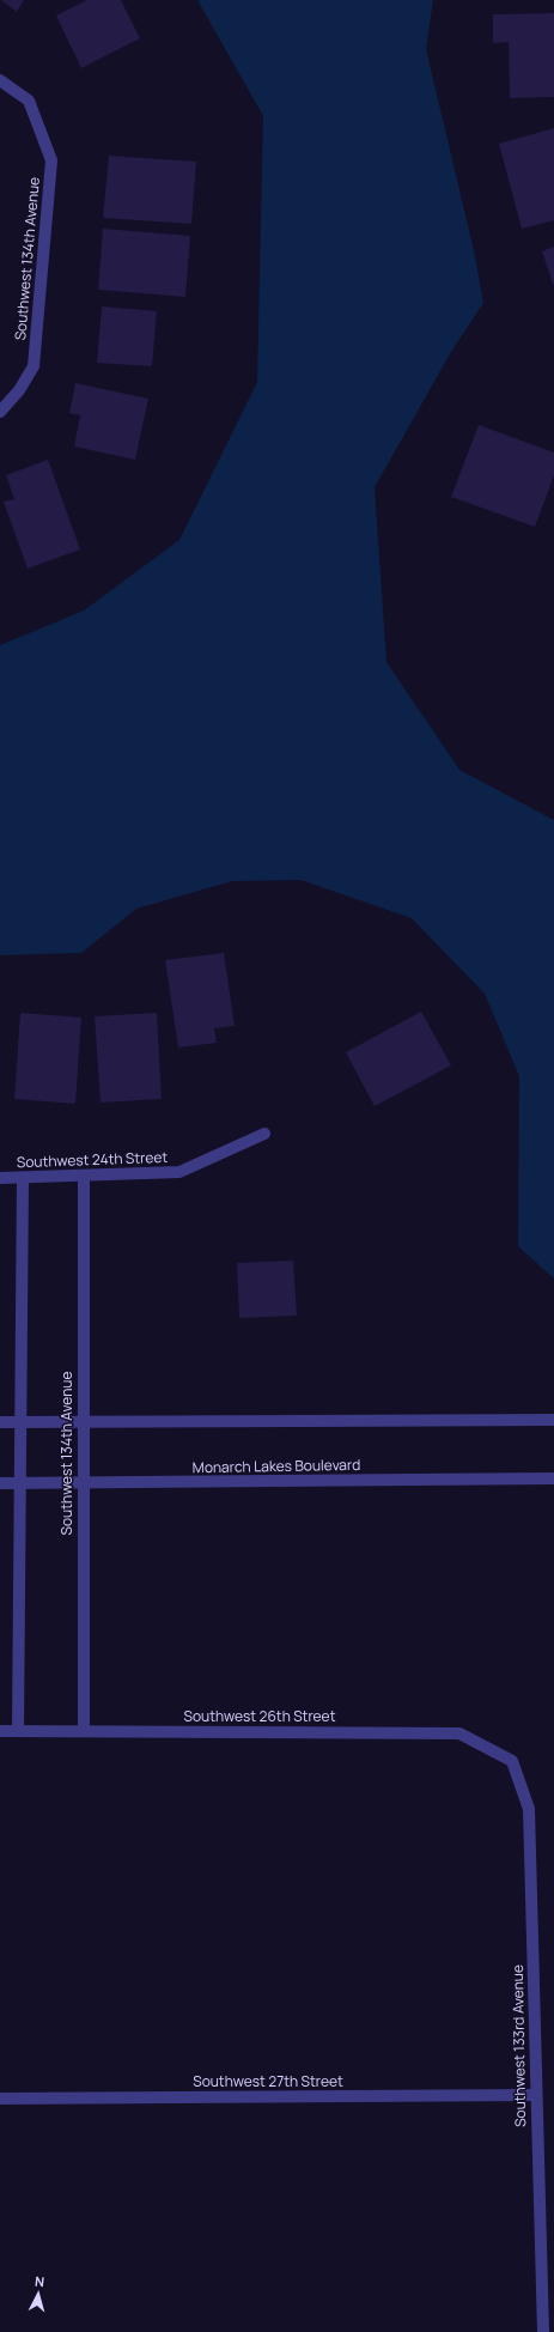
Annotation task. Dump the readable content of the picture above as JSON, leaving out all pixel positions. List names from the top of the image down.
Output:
{
  "streets": {
    "street": [
      "Southwest 134th Avenue",
      "Southwest 24th Street",
      "Monarch Lakes Boulevard",
      "Southwest 26th Street",
      "Southwest 133rd Avenue",
      "Southwest 27th Street"
    ]
  },
  "crossings": [
    ["Southwest 134th Avenue", "Southwest 24th Street"],
    ["Southwest 134th Avenue", "Monarch Lakes Boulevard"],
    ["Southwest 134th Avenue", "Southwest 26th Street"],
    ["Southwest 26th Street", "Southwest 133rd Avenue"],
    ["Southwest 133rd Avenue", "Southwest 27th Street"]
  ],
  "north": "top"
}
